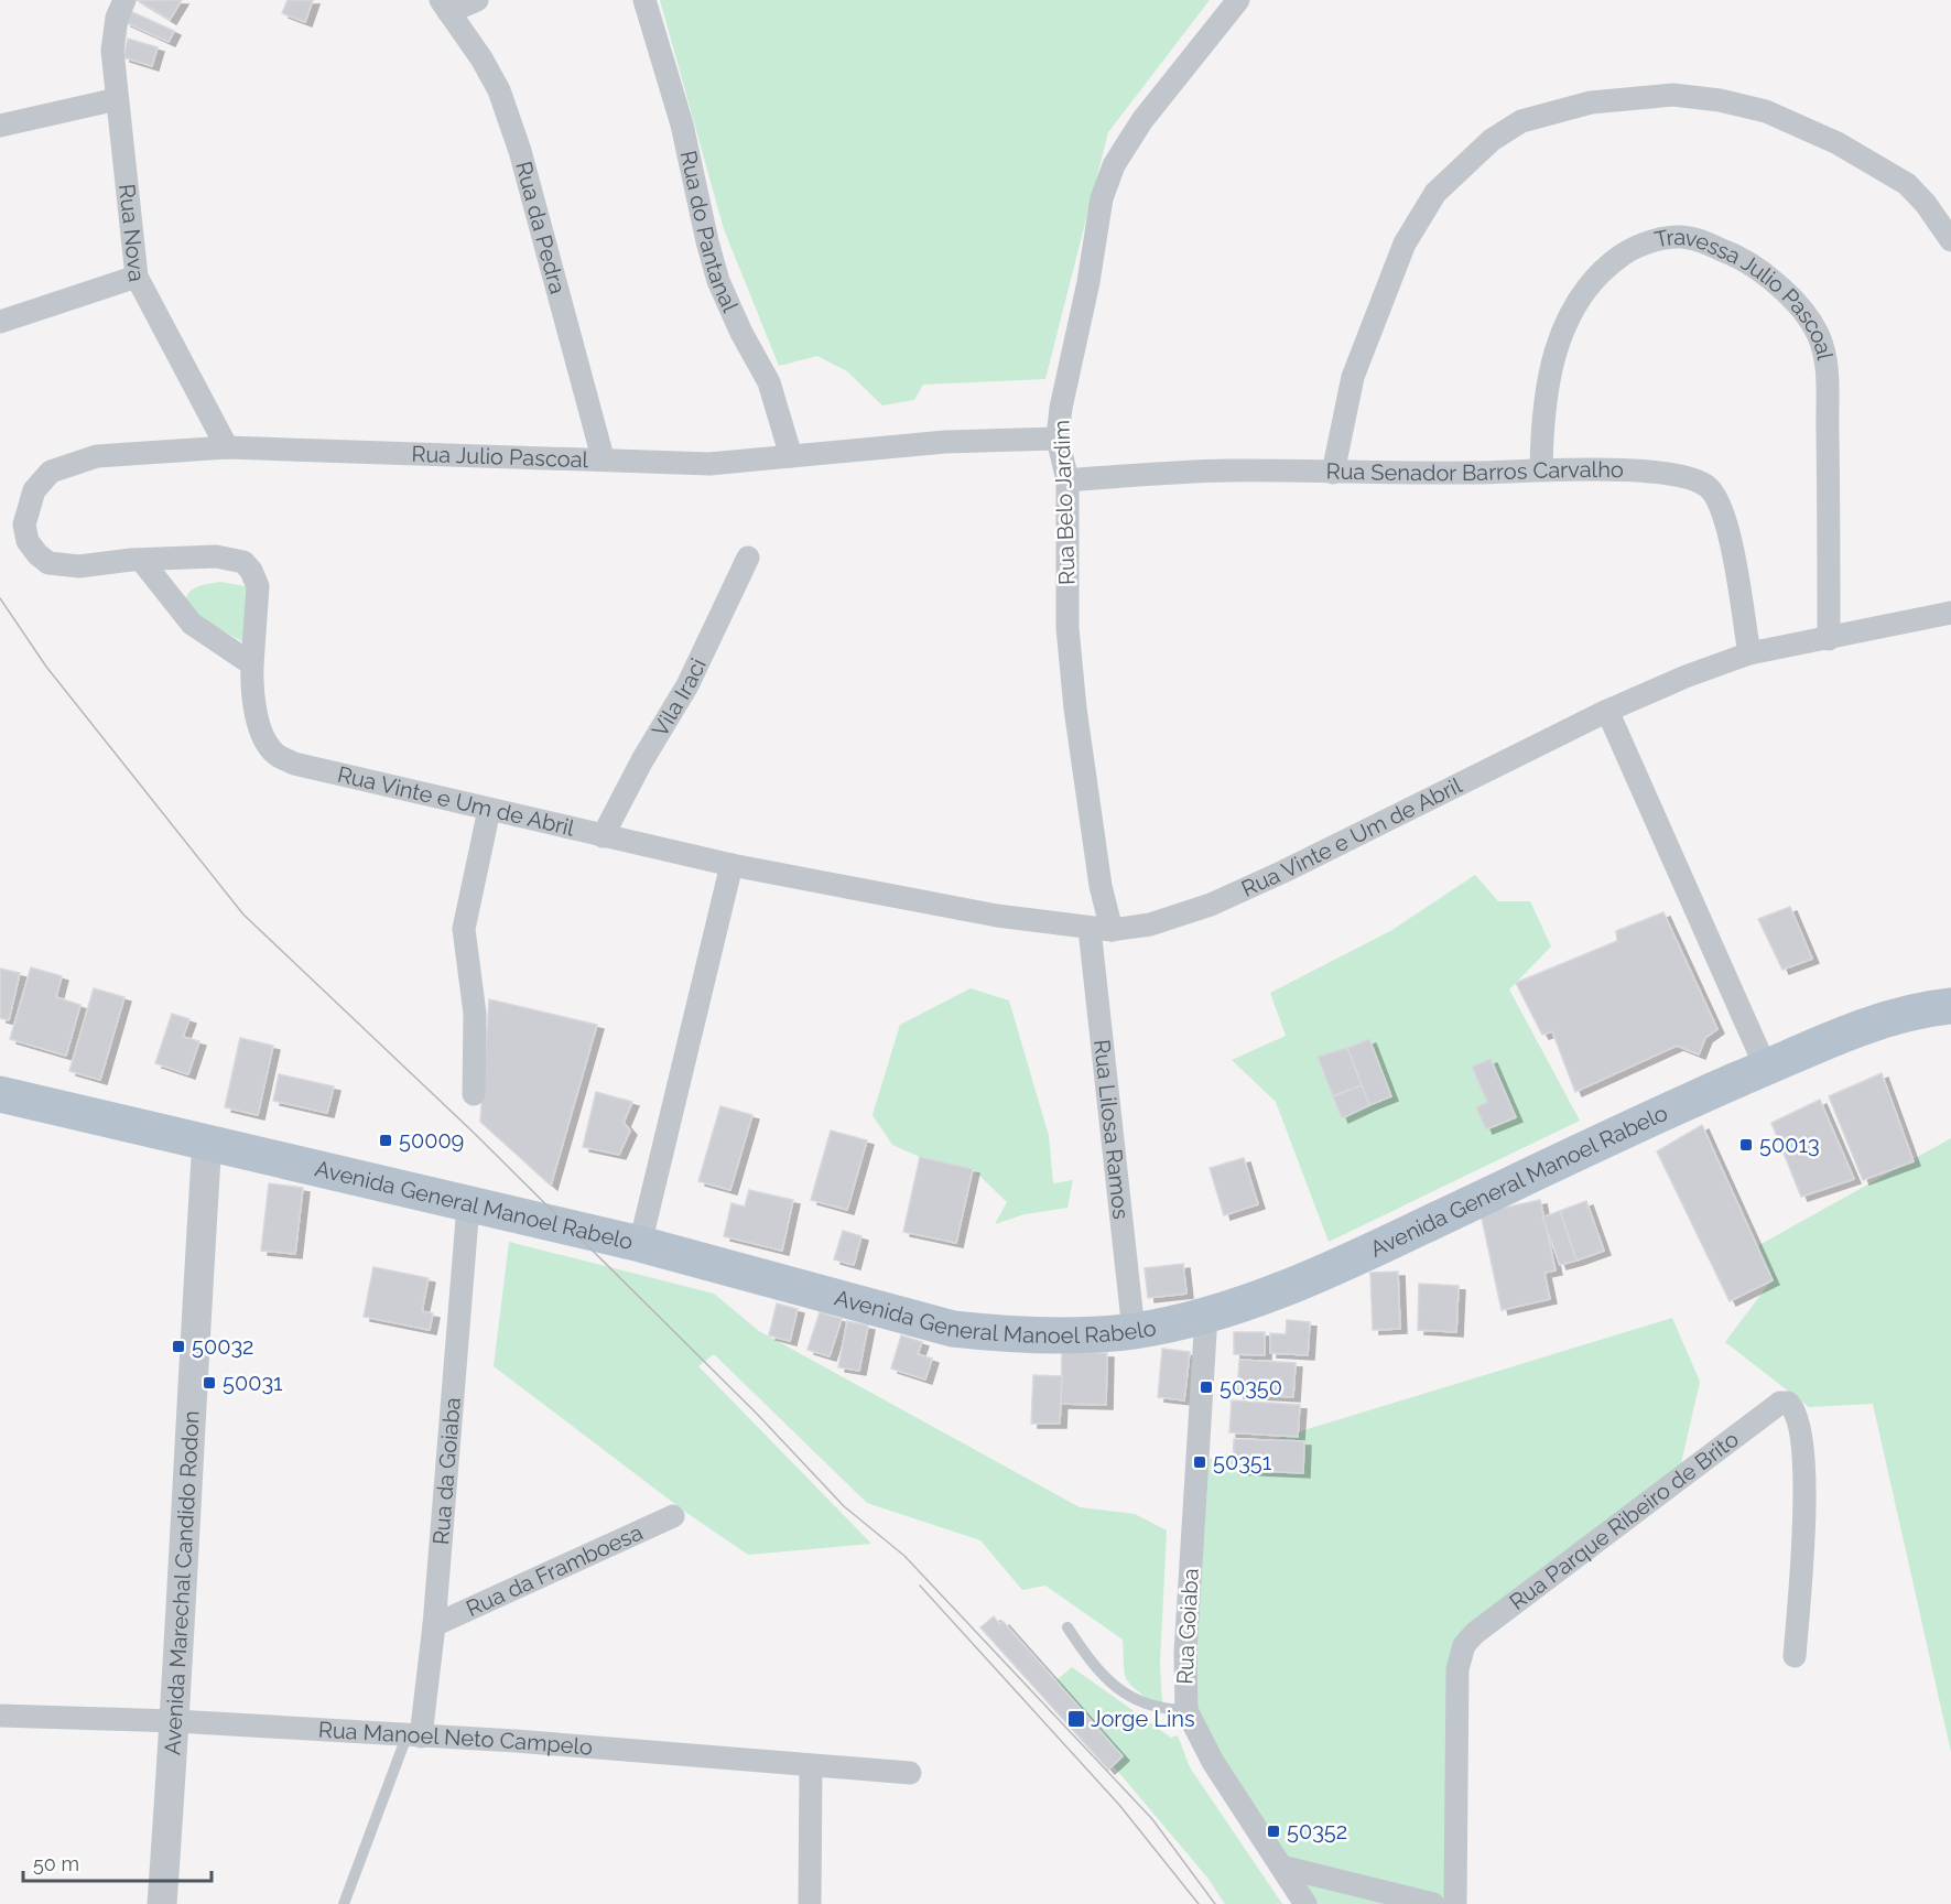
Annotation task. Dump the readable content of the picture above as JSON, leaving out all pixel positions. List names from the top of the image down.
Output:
{
  "streets": {
    "main road": ["Avenida General Manoel Rabelo"],
    "street": [
      "Rua da Pedra",
      "Rua do Pantanal",
      "Rua Nova",
      "Travessa Julio Pascoal",
      "Rua Julio Pascoal",
      "Rua Senador Barros Carvalho",
      "Rua Belo Jardim",
      "Vila Iraci",
      "Rua Vinte e Um de Abril",
      "Rua Lilosa Ramos",
      "Rua da Goiaba",
      "Rua Parque Ribeiro de Brito",
      "Rua da Framboesa",
      "Avenida Marechal Candido Rodon",
      "Rua Goiaba",
      "Rua Manoel Neto Campelo"
    ]
  },
  "crossings": [
    ["Rua da Pedra", "Rua Julio Pascoal"],
    ["Rua do Pantanal", "Rua Julio Pascoal"],
    ["Rua Nova", "Rua Julio Pascoal"],
    ["Travessa Julio Pascoal", "Rua Senador Barros Carvalho"],
    ["Travessa Julio Pascoal", "Rua Vinte e Um de Abril"],
    ["Rua Julio Pascoal", "Rua Belo Jardim"],
    ["Rua Julio Pascoal", "Rua Vinte e Um de Abril"],
    ["Rua Senador Barros Carvalho", "Rua Belo Jardim"],
    ["Rua Senador Barros Carvalho", "Rua Vinte e Um de Abril"],
    ["Rua Belo Jardim", "Rua Vinte e Um de Abril"],
    ["Rua Belo Jardim", "Rua Lilosa Ramos"],
    ["Vila Iraci", "Rua Vinte e Um de Abril"],
    ["Rua Vinte e Um de Abril", "Rua Lilosa Ramos"],
    ["Rua Lilosa Ramos", "Avenida General Manoel Rabelo"],
    ["Avenida General Manoel Rabelo", "Rua da Goiaba"],
    ["Avenida General Manoel Rabelo", "Avenida Marechal Candido Rodon"],
    ["Avenida General Manoel Rabelo", "Rua Goiaba"],
    ["Rua da Goiaba", "Rua da Framboesa"],
    ["Rua da Goiaba", "Rua Manoel Neto Campelo"],
    ["Avenida Marechal Candido Rodon", "Rua Manoel Neto Campelo"]
  ],
  "places": {
    "transit": [
      "50009",
      "50013",
      "50032",
      "50031",
      "50350",
      "50351",
      "Jorge Lins",
      "50352"
    ]
  },
  "scale_bar": "50 m"
}
